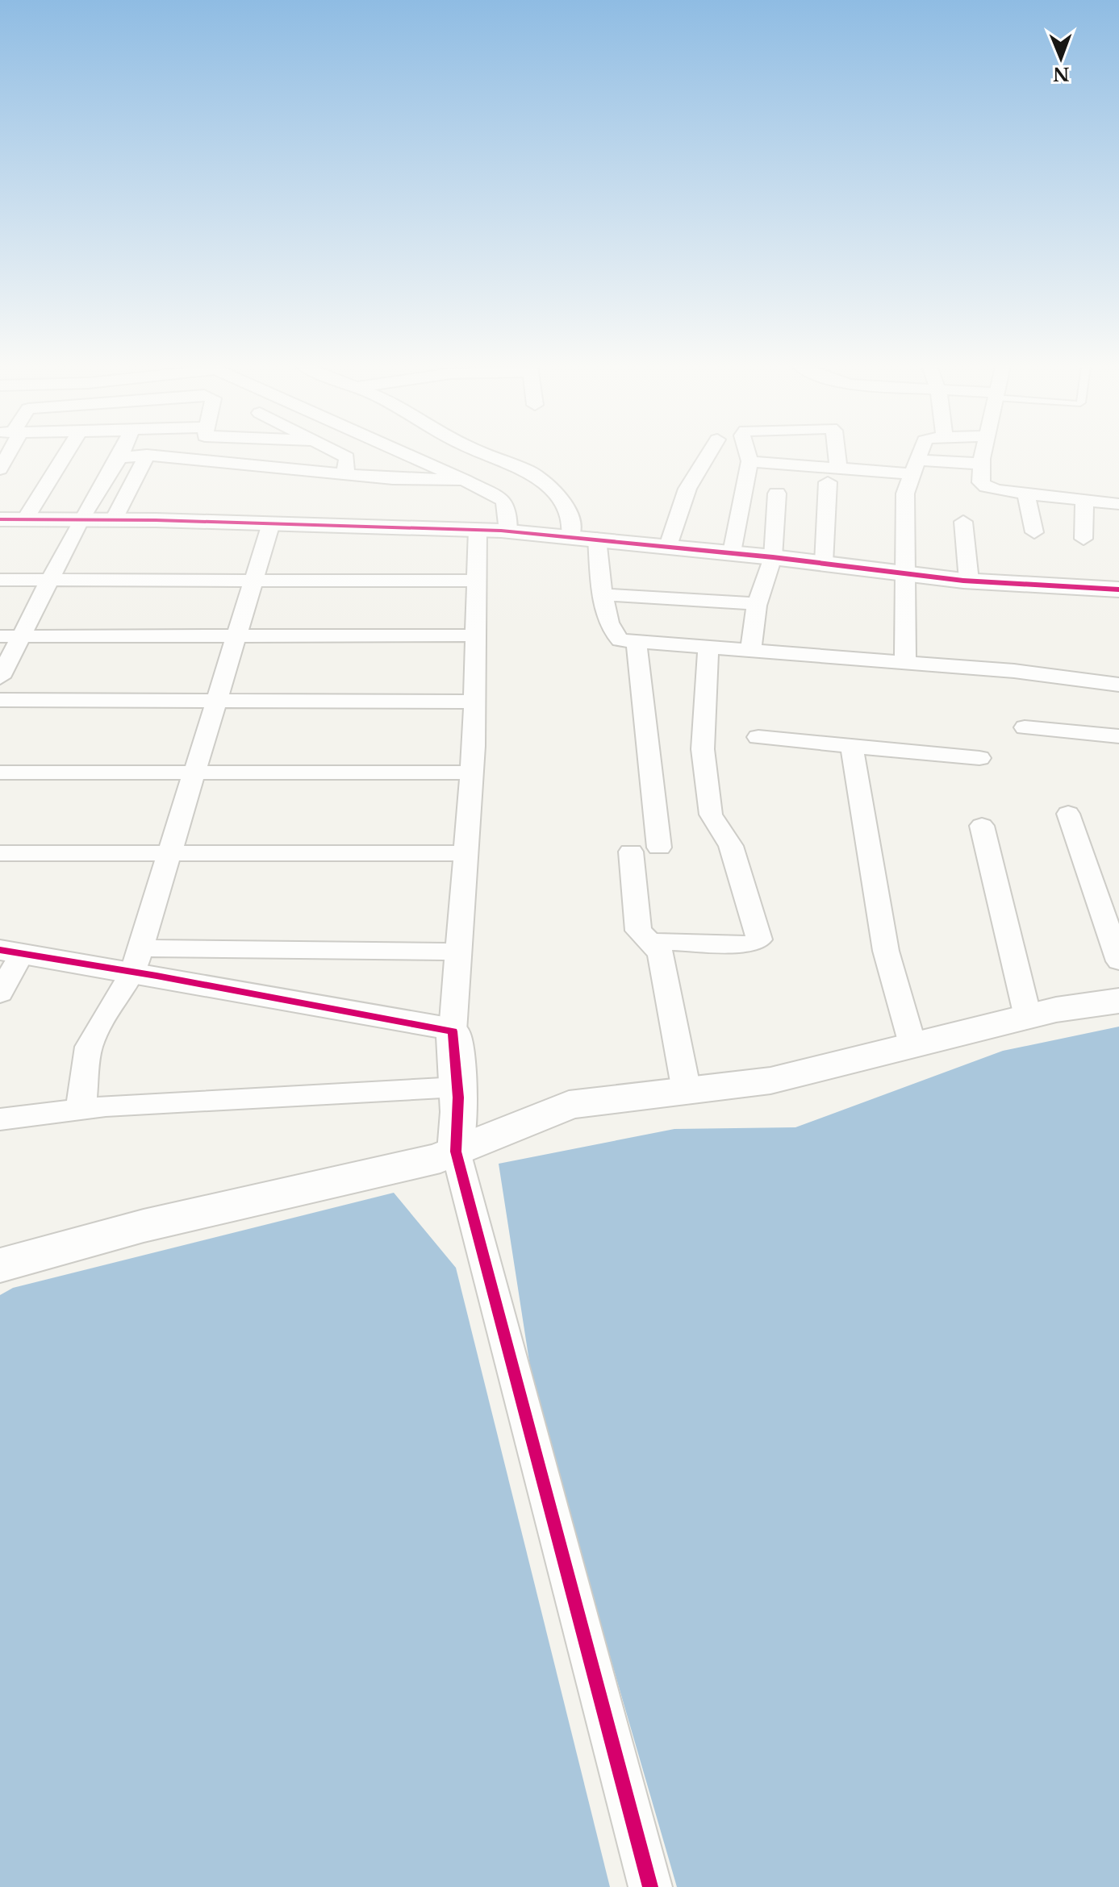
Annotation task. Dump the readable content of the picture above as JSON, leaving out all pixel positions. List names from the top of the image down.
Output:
{
  "north": "bottom"
}
